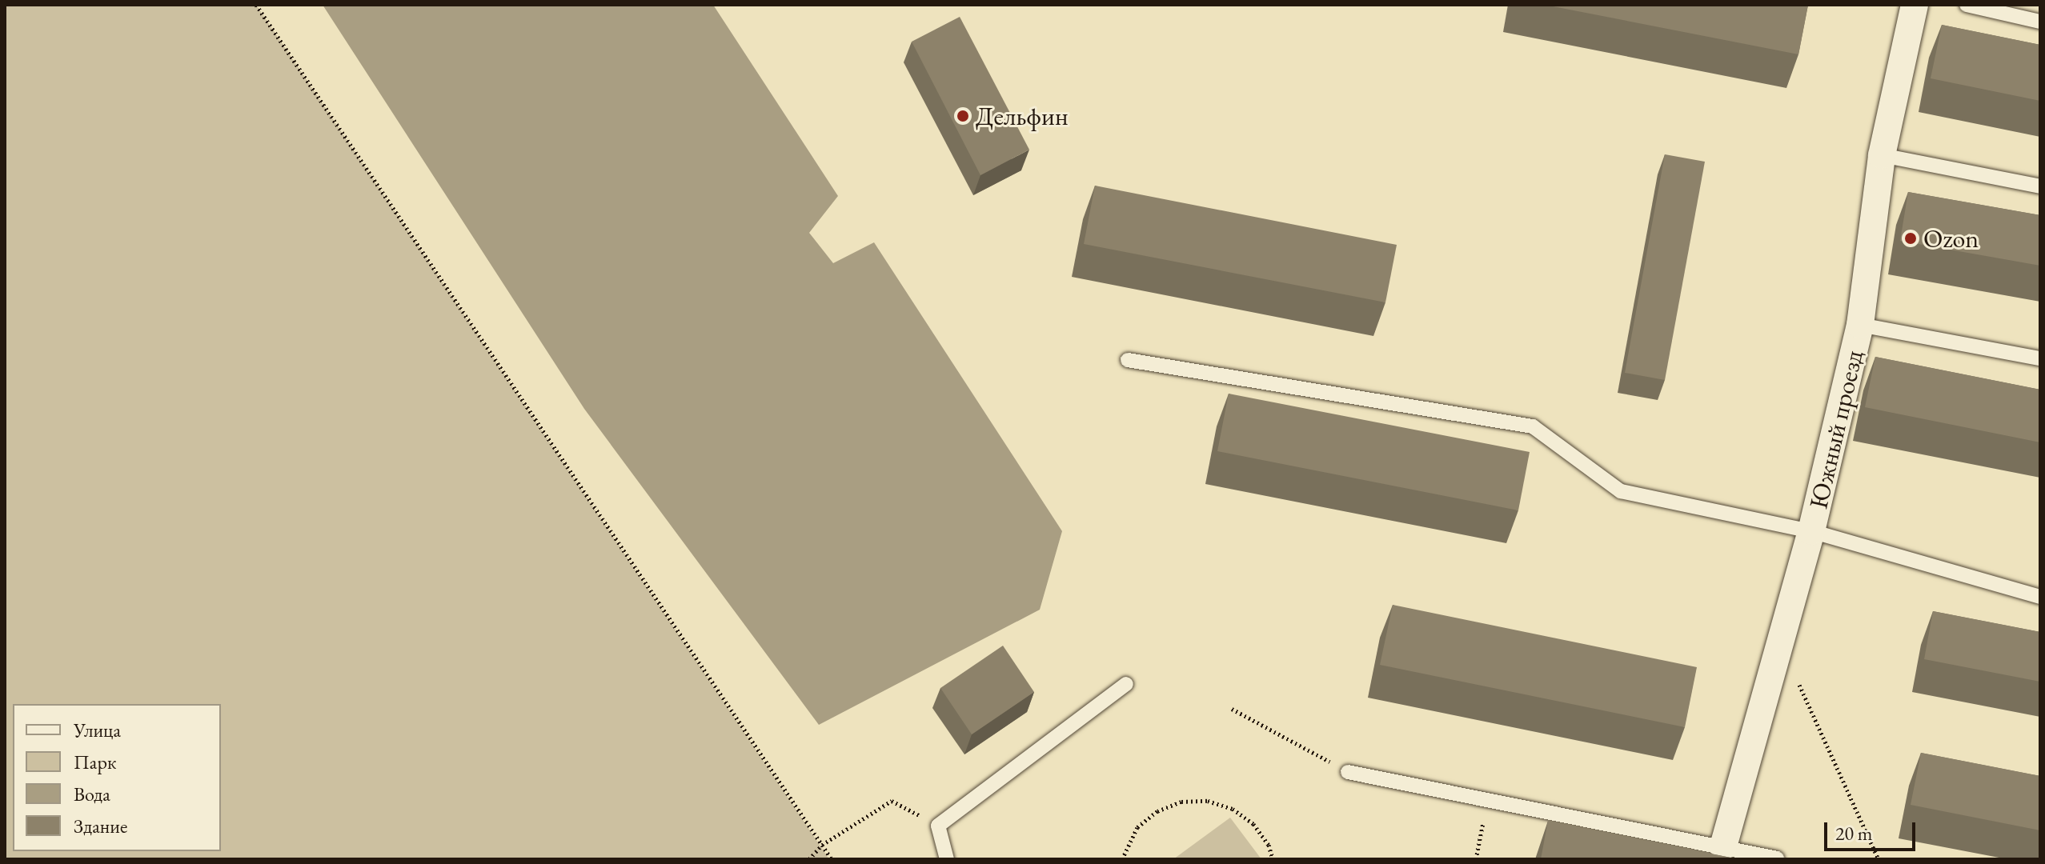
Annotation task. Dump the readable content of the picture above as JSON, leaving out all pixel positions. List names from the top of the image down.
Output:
{
  "streets": {
    "street": ["Южный проезд"]
  },
  "places": ["Дельфин", "Ozon"],
  "legend": [
    "Улица",
    "Парк",
    "Вода",
    "Здание"
  ],
  "scale_bar": "20 m"
}
